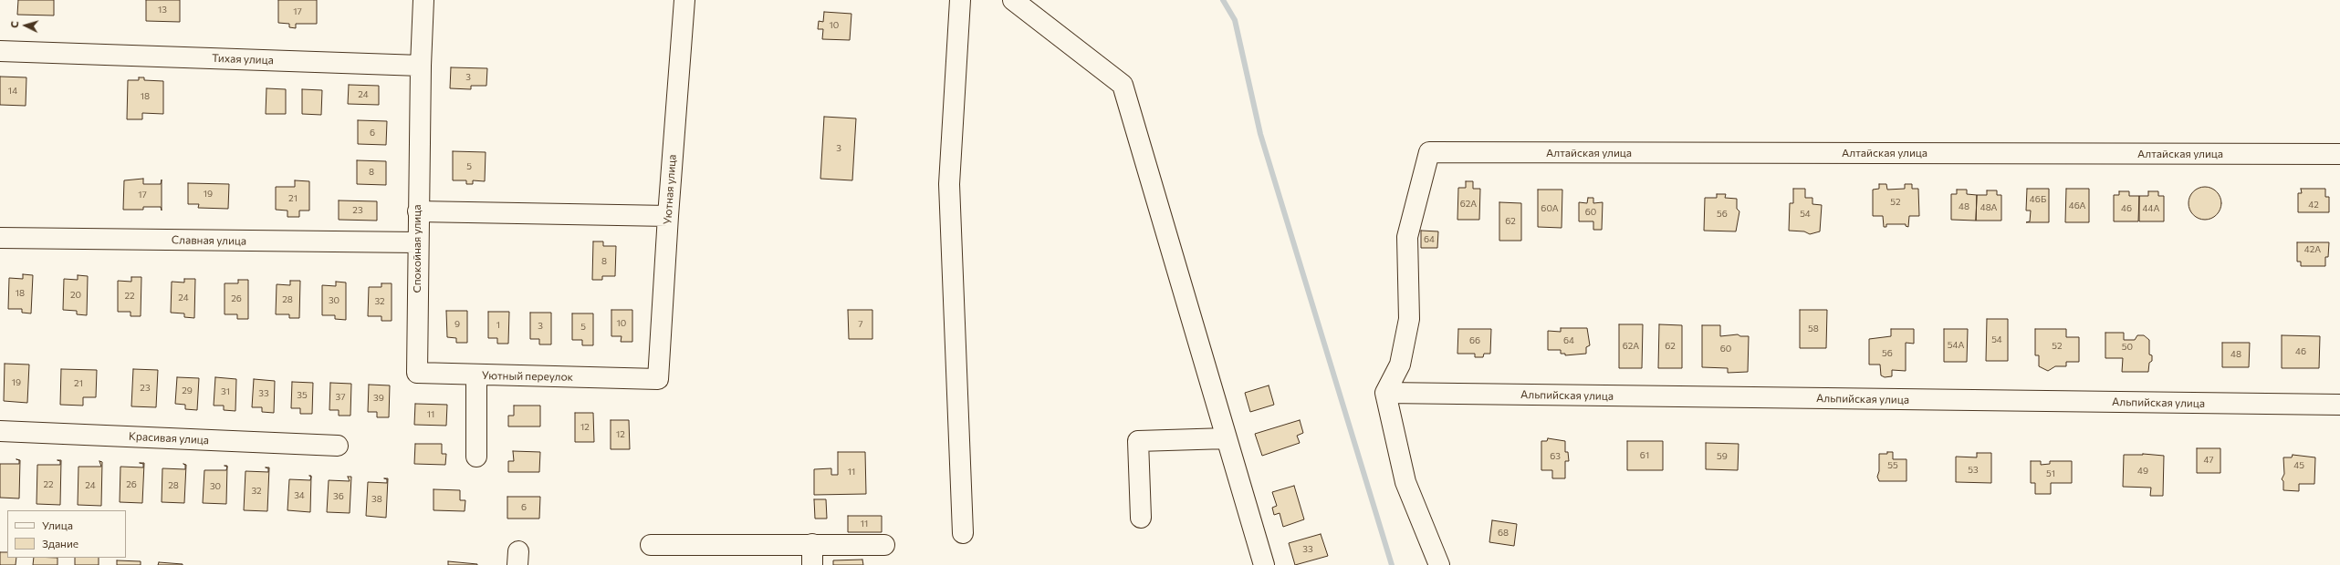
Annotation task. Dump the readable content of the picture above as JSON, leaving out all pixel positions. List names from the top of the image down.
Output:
{
  "streets": {
    "street": [
      "Тихая улица",
      "Алтайская улица",
      "Уютная улица",
      "Славная улица",
      "Спокойная улица",
      "Уютный переулок",
      "Альпийская улица",
      "Красивая улица"
    ]
  },
  "crossings": [
    ["Тихая улица", "Спокойная улица"],
    ["Алтайская улица", "Альпийская улица"],
    ["Уютная улица", "Уютный переулок"],
    ["Славная улица", "Спокойная улица"],
    ["Спокойная улица", "Уютный переулок"]
  ],
  "house_numbers": [
    "13",
    "17",
    "10",
    "3",
    "14",
    "24",
    "18",
    "6",
    "3",
    "5",
    "8",
    "19",
    "17",
    "21",
    "46Б",
    "52",
    "62А",
    "42",
    "46А",
    "48",
    "48А",
    "60А",
    "46",
    "44А",
    "23",
    "60",
    "56",
    "54",
    "62",
    "64",
    "42А",
    "8",
    "18",
    "20",
    "22",
    "24",
    "26",
    "28",
    "30",
    "32",
    "10",
    "9",
    "7",
    "1",
    "3",
    "5",
    "58",
    "54",
    "66",
    "64",
    "54А",
    "62А",
    "62",
    "52",
    "50",
    "60",
    "46",
    "56",
    "48",
    "19",
    "21",
    "23",
    "29",
    "31",
    "33",
    "35",
    "37",
    "39",
    "11",
    "12",
    "12",
    "61",
    "63",
    "59",
    "47",
    "55",
    "45",
    "53",
    "49",
    "11",
    "51",
    "22",
    "26",
    "24",
    "28",
    "30",
    "32",
    "34",
    "36",
    "38",
    "6",
    "11",
    "68",
    "33"
  ],
  "legend": ["Улица", "Здание"],
  "north": "left"
}
